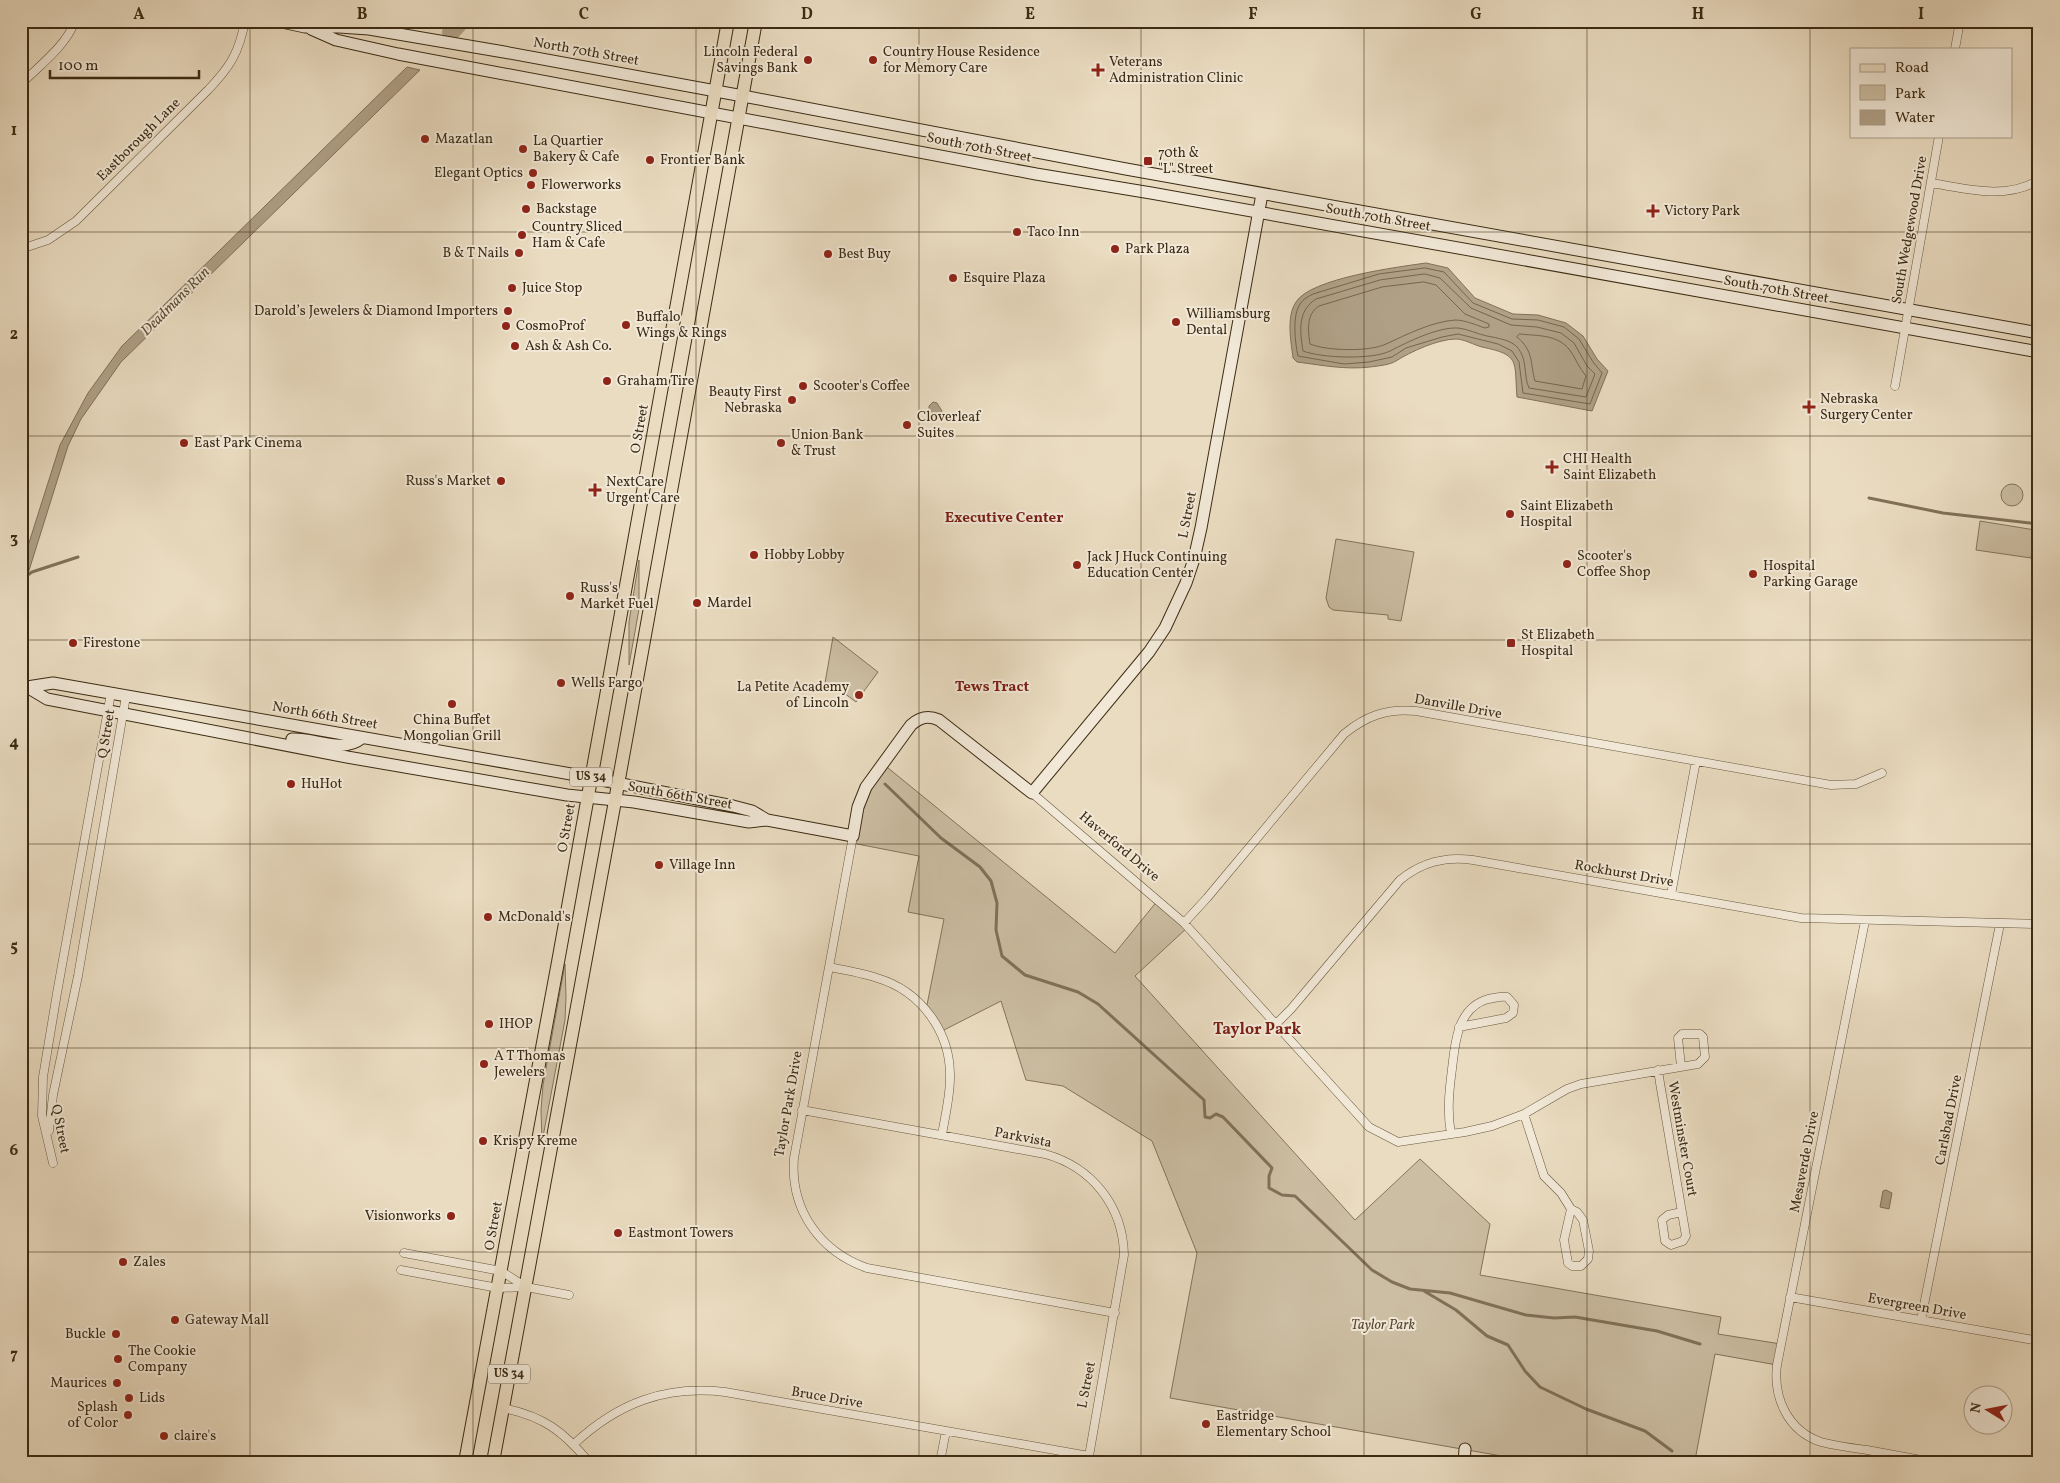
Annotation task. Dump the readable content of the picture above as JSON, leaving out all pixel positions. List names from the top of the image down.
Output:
{
  "streets": {
    "main road": [
      "North 70th Street",
      "South 70th Street",
      "O Street",
      "L Street",
      "North 66th Street",
      "US 34",
      "South 66th Street",
      "Haverford Drive",
      "Taylor Park Drive"
    ],
    "street": [
      "Eastborough Lane",
      "South Wedgewood Drive",
      "Danville Drive",
      "Q Street",
      "Rockhurst Drive",
      "Carlsbad Drive",
      "Parkvista",
      "Westminster Court",
      "Mesaverde Drive",
      "Evergreen Drive",
      "Bruce Drive"
    ]
  },
  "crossings": [
    ["North 70th Street", "South 70th Street"],
    ["North 70th Street", "O Street"],
    ["North 70th Street", "US 34"],
    ["South 70th Street", "South Wedgewood Drive"],
    ["South 70th Street", "O Street"],
    ["South 70th Street", "L Street"],
    ["South 70th Street", "US 34"],
    ["O Street", "North 66th Street"],
    ["O Street", "South 66th Street"],
    ["L Street", "Haverford Drive"],
    ["L Street", "Taylor Park Drive"],
    ["L Street", "Parkvista"],
    ["L Street", "Bruce Drive"],
    ["Danville Drive", "Haverford Drive"],
    ["North 66th Street", "Q Street"],
    ["North 66th Street", "US 34"],
    ["North 66th Street", "South 66th Street"],
    ["US 34", "South 66th Street"],
    ["South 66th Street", "Taylor Park Drive"],
    ["Haverford Drive", "Rockhurst Drive"],
    ["Haverford Drive", "Taylor Park Drive"],
    ["Rockhurst Drive", "Carlsbad Drive"],
    ["Rockhurst Drive", "Mesaverde Drive"],
    ["Taylor Park Drive", "Parkvista"],
    ["Carlsbad Drive", "Evergreen Drive"],
    ["Mesaverde Drive", "Evergreen Drive"]
  ],
  "districts": ["Executive Center", "Tews Tract", "Taylor Park"],
  "water": ["Deadmans Run"],
  "parks": ["Taylor Park"],
  "places": {
    "other": [
      "Lincoln Federal Savings Bank",
      "Country House Residence for Memory Care",
      "Mazatlan",
      "La Quartier Bakery & Cafe",
      "Frontier Bank",
      "Elegant Optics",
      "Flowerworks",
      "Backstage",
      "Taco Inn",
      "Country Sliced Ham & Cafe",
      "Park Plaza",
      "B & T Nails",
      "Best Buy",
      "Esquire Plaza",
      "Juice Stop",
      "Darold’s Jewelers & Diamond Importers",
      "Williamsburg Dental",
      "Buffalo Wings & Rings",
      "CosmoProf",
      "Ash & Ash Co.",
      "Graham Tire",
      "Scooter's Coffee",
      "Beauty First Nebraska",
      "Cloverleaf Suites",
      "East Park Cinema",
      "Union Bank & Trust",
      "Russ's Market",
      "Saint Elizabeth Hospital",
      "Hobby Lobby",
      "Scooter's Coffee Shop",
      "Jack J Huck Continuing Education Center",
      "Hospital Parking Garage",
      "Russ's Market Fuel",
      "Mardel",
      "Firestone",
      "Wells Fargo",
      "La Petite Academy of Lincoln",
      "China Buffet Mongolian Grill",
      "HuHot",
      "Village Inn",
      "McDonald's",
      "IHOP",
      "A T Thomas Jewelers",
      "Krispy Kreme",
      "Visionworks",
      "Eastmont Towers",
      "Zales",
      "Gateway Mall",
      "Buckle",
      "The Cookie Company",
      "Maurices",
      "Lids",
      "Splash of Color",
      "Eastridge Elementary School",
      "claire's"
    ],
    "health": [
      "Veterans Administration Clinic",
      "Victory Park",
      "Nebraska Surgery Center",
      "CHI Health Saint Elizabeth",
      "NextCare Urgent Care"
    ],
    "transit": ["70th & \"L\" Street", "St Elizabeth Hospital"]
  },
  "legend": ["Road", "Park", "Water"],
  "scale_bar": "100 m",
  "north": "left",
  "grid": {
    "columns": [
      "A",
      "B",
      "C",
      "D",
      "E",
      "F",
      "G",
      "H",
      "I"
    ],
    "rows": [
      "1",
      "2",
      "3",
      "4",
      "5",
      "6",
      "7"
    ]
  }
}
